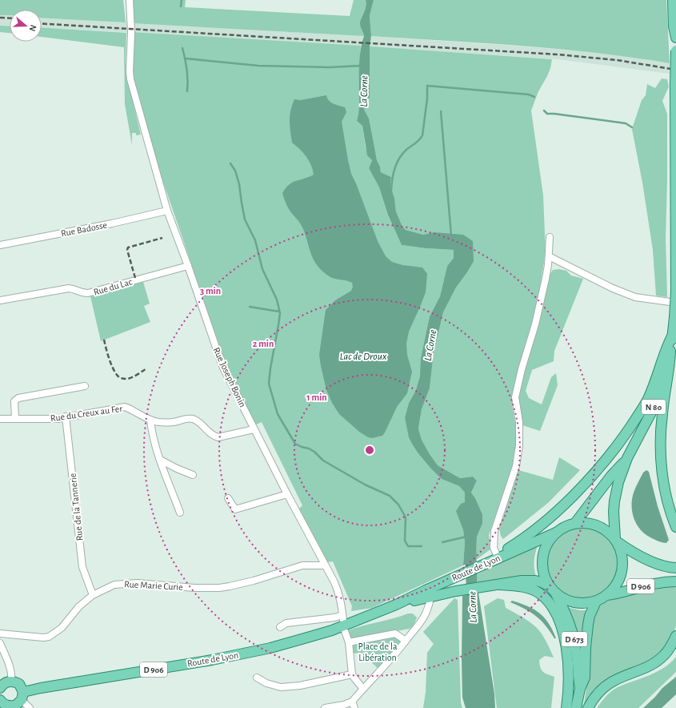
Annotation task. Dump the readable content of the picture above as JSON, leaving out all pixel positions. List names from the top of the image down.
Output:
{
  "streets": {
    "main road": [
      "N 80",
      "Route de Lyon",
      "D 906",
      "D 673"
    ],
    "street": [
      "Rue Badosse",
      "Rue du Lac",
      "Rue Joseph Bonin",
      "Rue du Creux au Fer",
      "Rue de la Tannerie",
      "Rue Marie Curie"
    ]
  },
  "crossings": [
    ["Rue Badosse", "Rue Joseph Bonin"],
    ["Rue du Lac", "Rue Joseph Bonin"],
    ["Rue Joseph Bonin", "Rue du Creux au Fer"],
    ["Rue Joseph Bonin", "Rue Marie Curie"],
    ["N 80", "Route de Lyon"],
    ["N 80", "D 906"],
    ["N 80", "D 673"],
    ["Rue du Creux au Fer", "Rue de la Tannerie"],
    ["Rue de la Tannerie", "Rue Marie Curie"],
    ["Route de Lyon", "D 906"],
    ["Route de Lyon", "D 673"],
    ["D 906", "D 673"]
  ],
  "water": ["La Corne", "Lac de Droux"],
  "parks": ["Place de la Libération"],
  "north": "right",
  "rings": ["3 min", "2 min", "1 min"]
}
